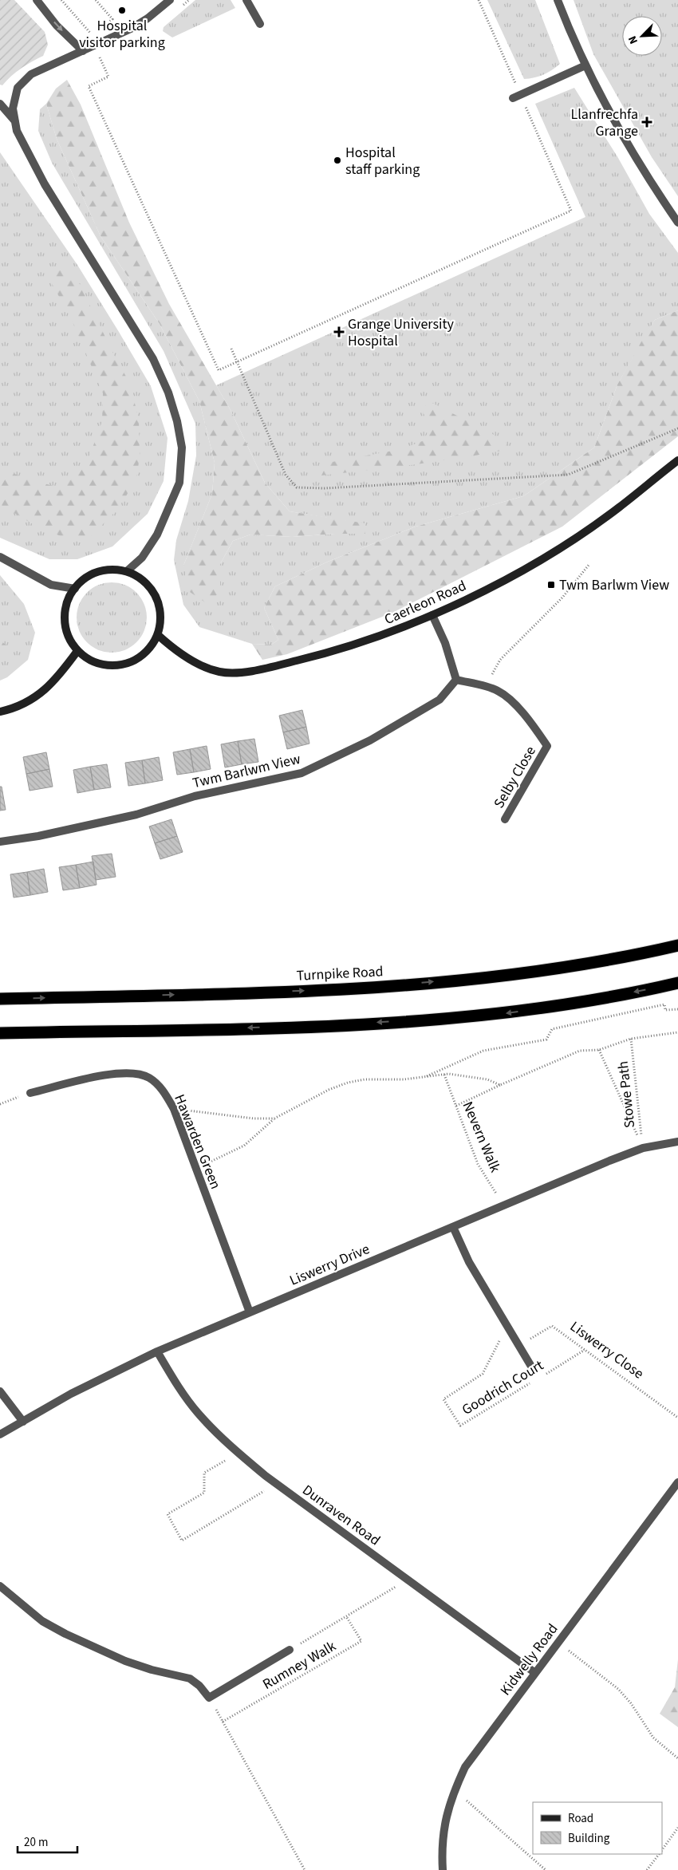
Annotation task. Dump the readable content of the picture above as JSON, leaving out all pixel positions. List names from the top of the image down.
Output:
{
  "streets": {
    "highway": ["Turnpike Road"],
    "main road": ["Caerleon Road"],
    "street": [
      "Twm Barlwm View",
      "Selby Close",
      "Hawarden Green",
      "Liswerry Drive",
      "Dunraven Road",
      "Kidwelly Road"
    ],
    "path": [
      "Stowe Path",
      "Nevern Walk",
      "Liswerry Close",
      "Goodrich Court",
      "Rumney Walk"
    ]
  },
  "crossings": [
    ["Twm Barlwm View", "Selby Close"],
    ["Stowe Path", "Liswerry Drive"],
    ["Nevern Walk", "Liswerry Drive"],
    ["Hawarden Green", "Liswerry Drive"],
    ["Liswerry Drive", "Dunraven Road"],
    ["Liswerry Close", "Goodrich Court"],
    ["Dunraven Road", "Kidwelly Road"],
    ["Dunraven Road", "Rumney Walk"]
  ],
  "places": {
    "other": ["Hospital visitor parking", "Hospital staff parking"],
    "health": ["Llanfrechfa Grange", "Grange University Hospital"],
    "transit": ["Twm Barlwm View"]
  },
  "legend": ["Road", "Building"],
  "scale_bar": "20 m",
  "north": "bottom left"
}
